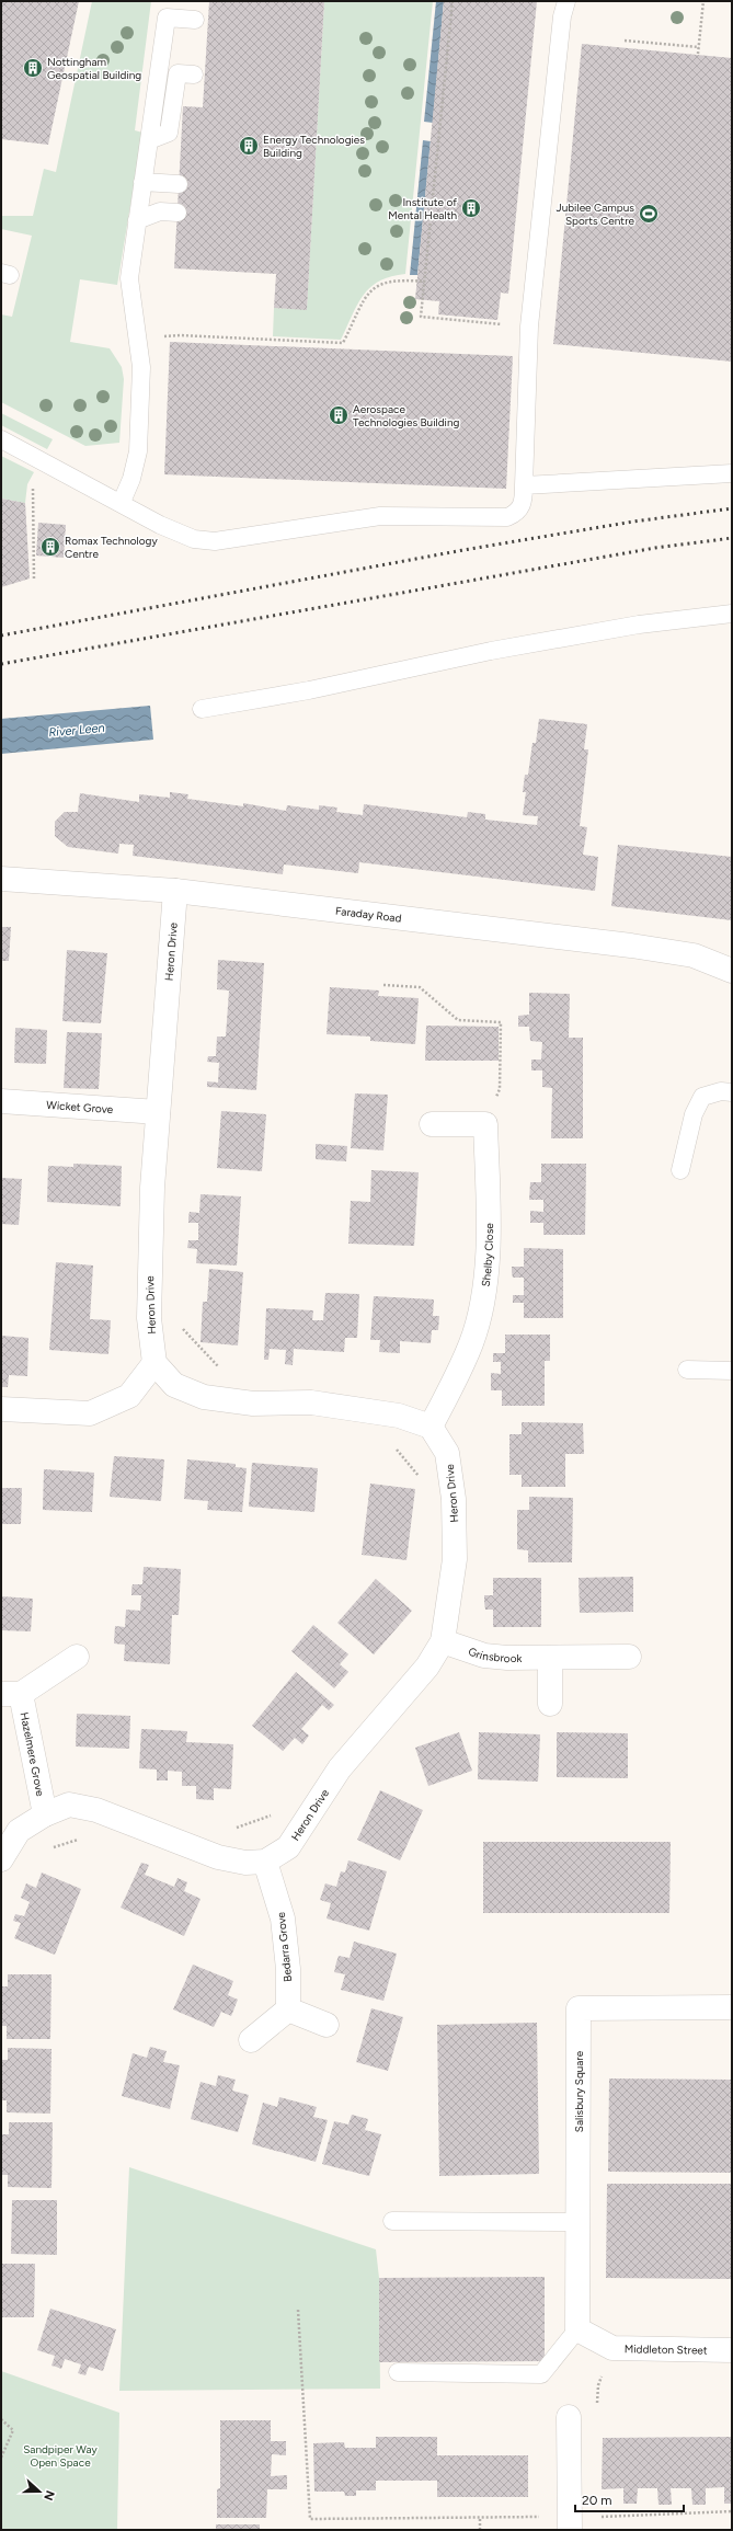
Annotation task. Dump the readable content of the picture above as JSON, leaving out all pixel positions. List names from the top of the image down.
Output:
{
  "streets": {
    "street": [
      "Faraday Road",
      "Heron Drive",
      "Wicket Grove",
      "Shelby Close",
      "Grinsbrook",
      "Hazelmere Grove",
      "Bedarra Grove",
      "Salisbury Square",
      "Middleton Street"
    ]
  },
  "crossings": [
    ["Faraday Road", "Heron Drive"],
    ["Heron Drive", "Wicket Grove"],
    ["Heron Drive", "Shelby Close"],
    ["Heron Drive", "Grinsbrook"],
    ["Heron Drive", "Hazelmere Grove"],
    ["Heron Drive", "Bedarra Grove"],
    ["Salisbury Square", "Middleton Street"]
  ],
  "water": ["River Leen"],
  "parks": ["Sandpiper Way Open Space"],
  "places": {
    "building": [
      "Nottingham Geospatial Building",
      "Energy Technologies Building",
      "Institute of Mental Health",
      "Aerospace Technologies Building",
      "Romax Technology Centre"
    ],
    "sports": ["Jubilee Campus Sports Centre"]
  },
  "scale_bar": "20 m",
  "north": "right"
}
